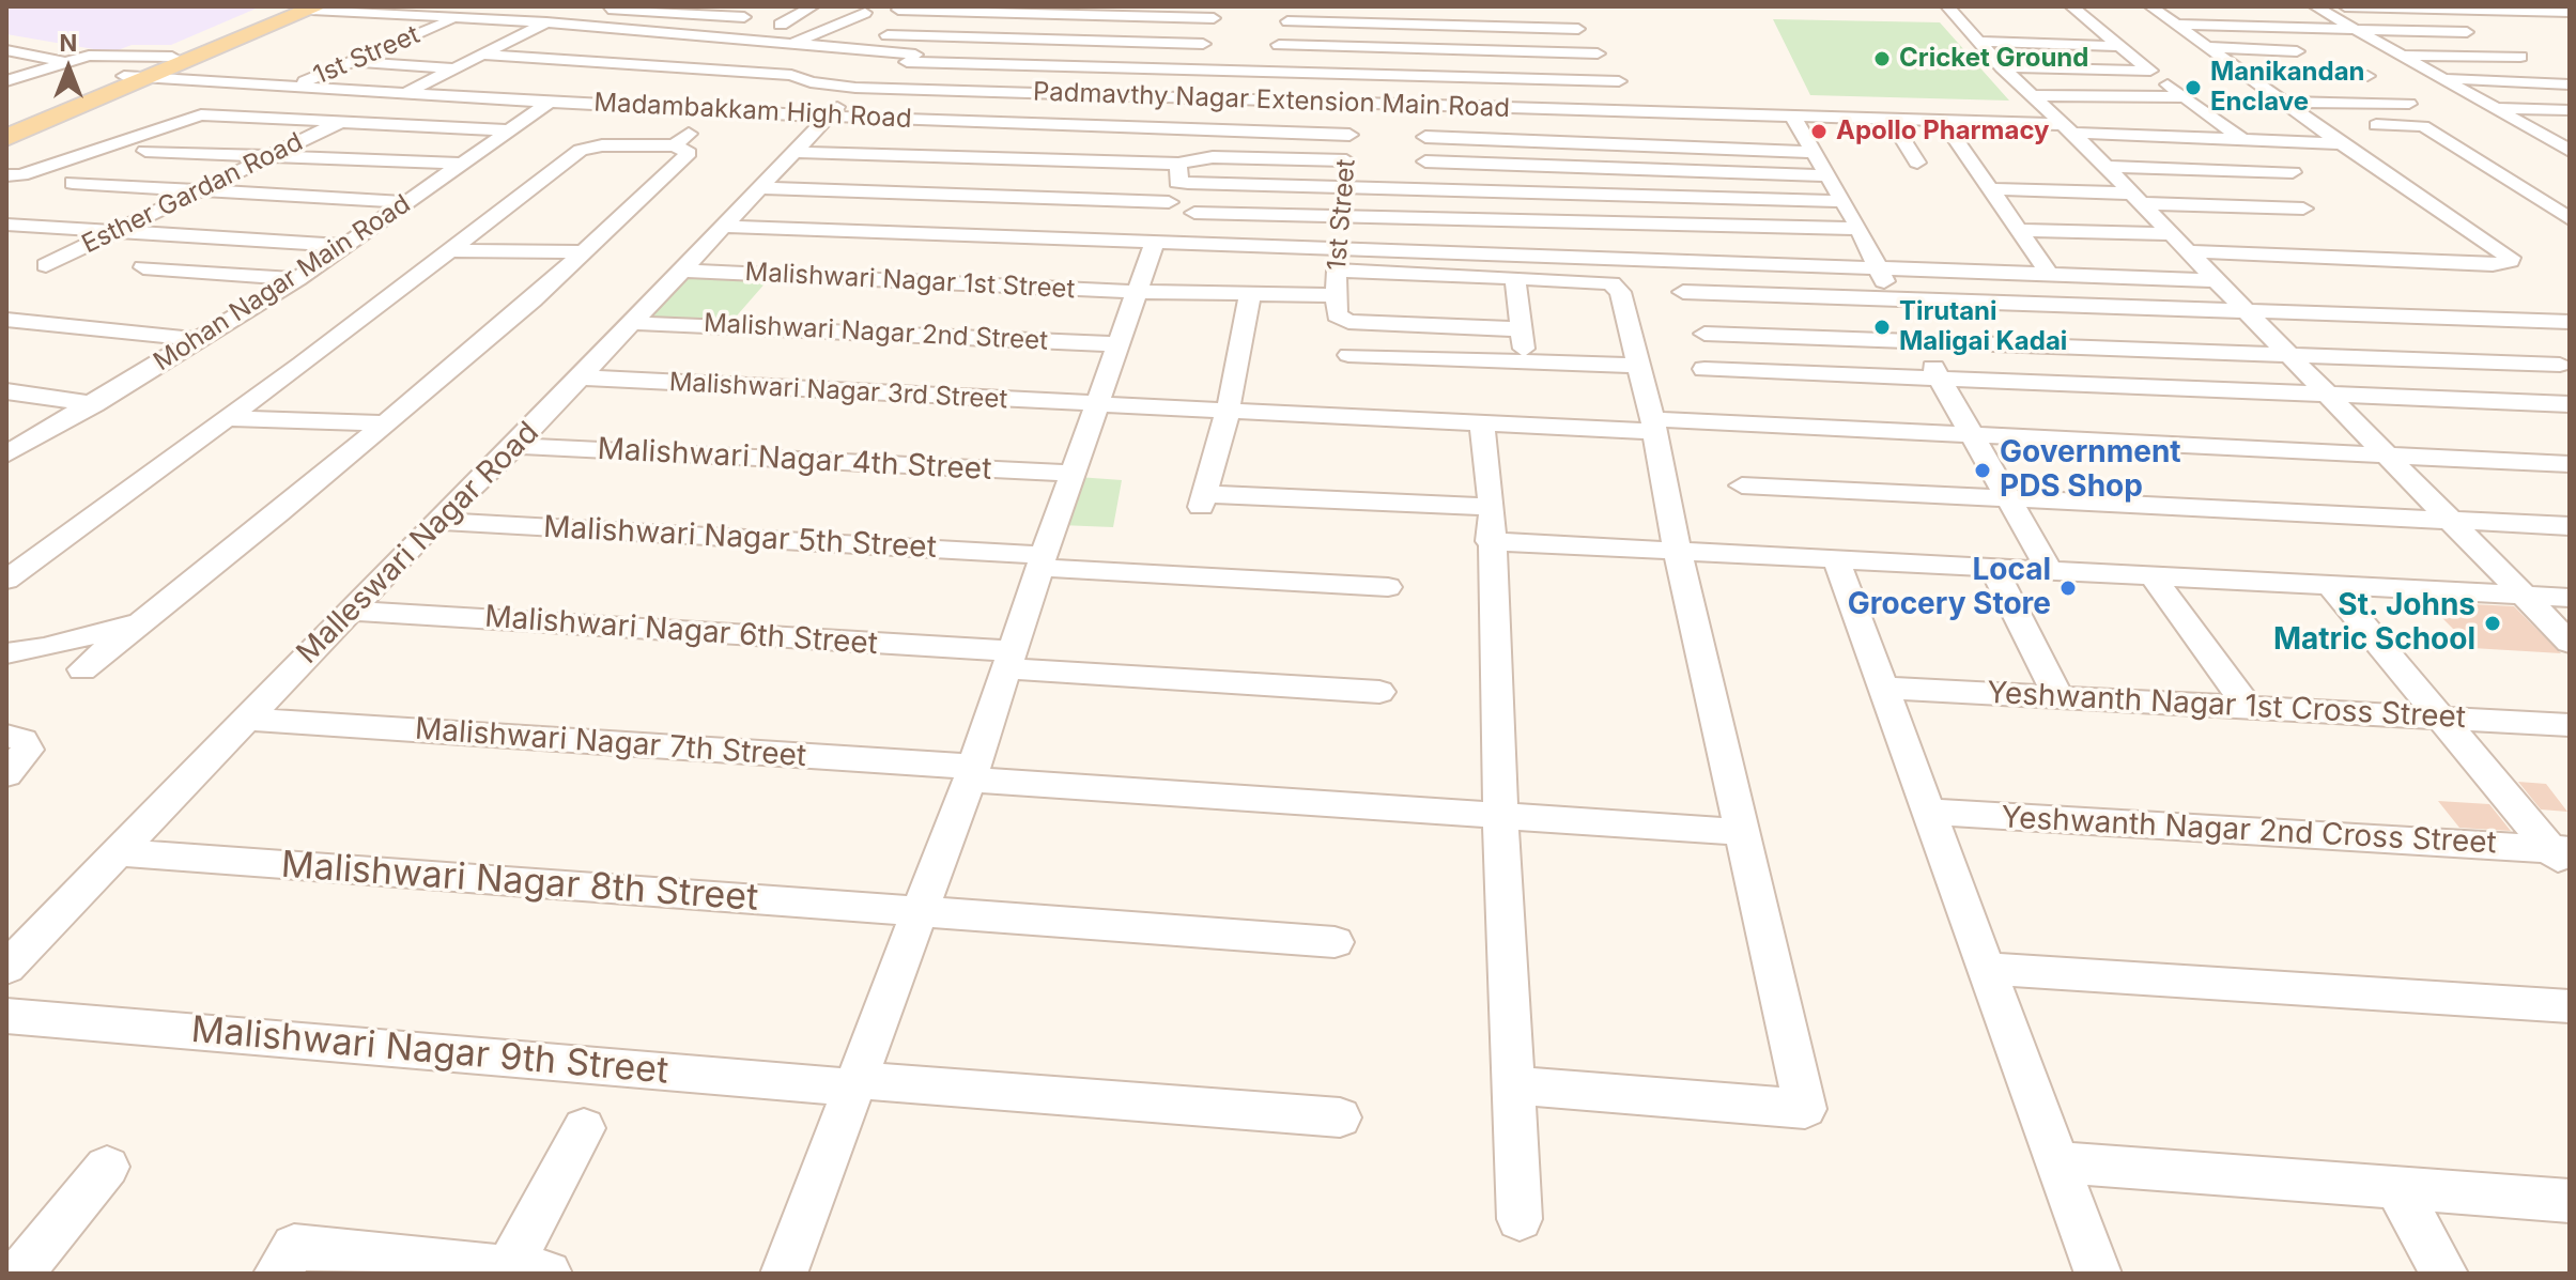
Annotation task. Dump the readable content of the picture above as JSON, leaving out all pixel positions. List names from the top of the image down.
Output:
{
  "streets": {
    "street": [
      "1st Street",
      "Padmavthy Nagar Extension Main Road",
      "Madambakkam High Road",
      "Esther Gardan Road",
      "Malishwari Nagar 1st Street",
      "Mohan Nagar Main Road",
      "Malishwari Nagar 2nd Street",
      "Malishwari Nagar 3rd Street",
      "Malishwari Nagar 4th Street",
      "Malishwari Nagar 5th Street",
      "Malleswari Nagar Road",
      "Malishwari Nagar 6th Street",
      "Yeshwanth Nagar 1st Cross Street",
      "Malishwari Nagar 7th Street",
      "Yeshwanth Nagar 2nd Cross Street",
      "Malishwari Nagar 8th Street",
      "Malishwari Nagar 9th Street"
    ]
  },
  "crossings": [
    ["1st Street", "Madambakkam High Road"],
    ["1st Street", "Malishwari Nagar 1st Street"],
    ["Padmavthy Nagar Extension Main Road", "Malleswari Nagar Road"],
    ["Madambakkam High Road", "Mohan Nagar Main Road"],
    ["Madambakkam High Road", "Malleswari Nagar Road"],
    ["Malishwari Nagar 1st Street", "Malleswari Nagar Road"],
    ["Malishwari Nagar 2nd Street", "Malleswari Nagar Road"],
    ["Malishwari Nagar 3rd Street", "Malleswari Nagar Road"],
    ["Malishwari Nagar 4th Street", "Malleswari Nagar Road"],
    ["Malishwari Nagar 5th Street", "Malleswari Nagar Road"],
    ["Malleswari Nagar Road", "Malishwari Nagar 6th Street"],
    ["Malleswari Nagar Road", "Malishwari Nagar 7th Street"],
    ["Malleswari Nagar Road", "Malishwari Nagar 8th Street"]
  ],
  "places": [
    "Cricket Ground",
    "Manikandan Enclave",
    "Apollo Pharmacy",
    "Tirutani Maligai Kadai",
    "Government PDS Shop",
    "Local Grocery Store",
    "St. Johns Matric School"
  ],
  "north": "top"
}
